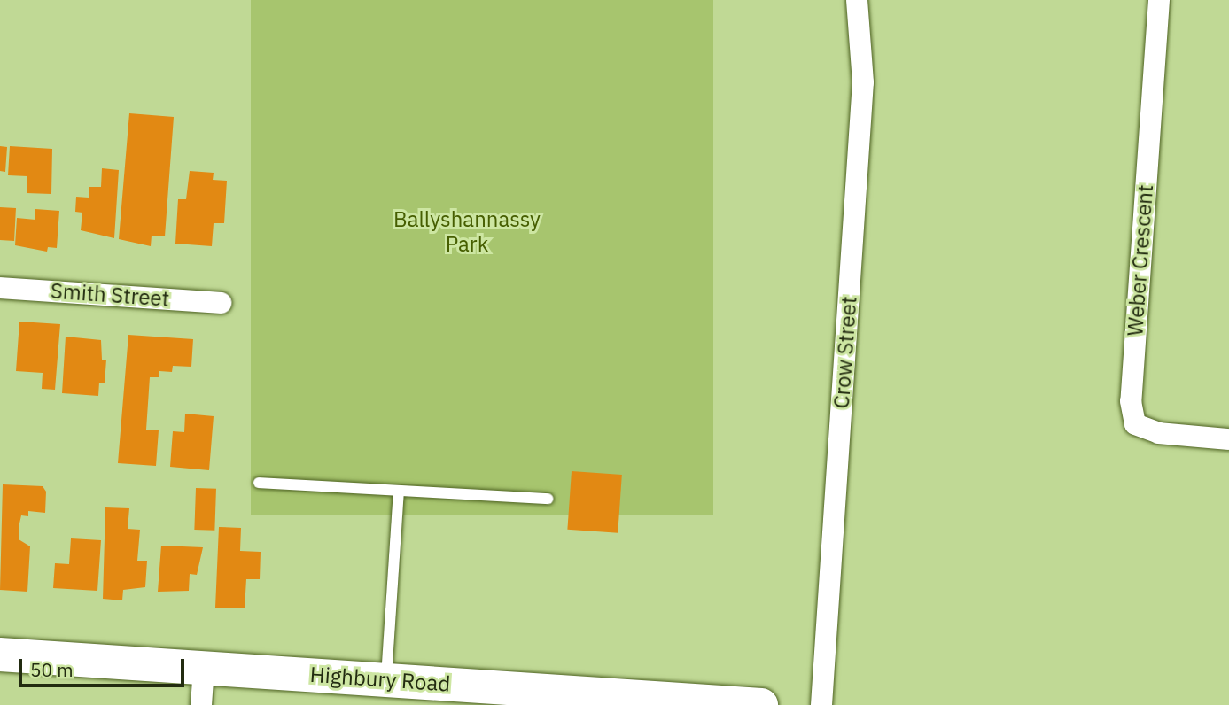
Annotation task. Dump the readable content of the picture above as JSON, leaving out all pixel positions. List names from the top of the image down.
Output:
{
  "streets": {
    "main road": ["Highbury Road"],
    "street": ["Weber Crescent", "Smith Street", "Crow Street"]
  },
  "parks": ["Ballyshannassy Park"],
  "scale_bar": "50 m"
}
